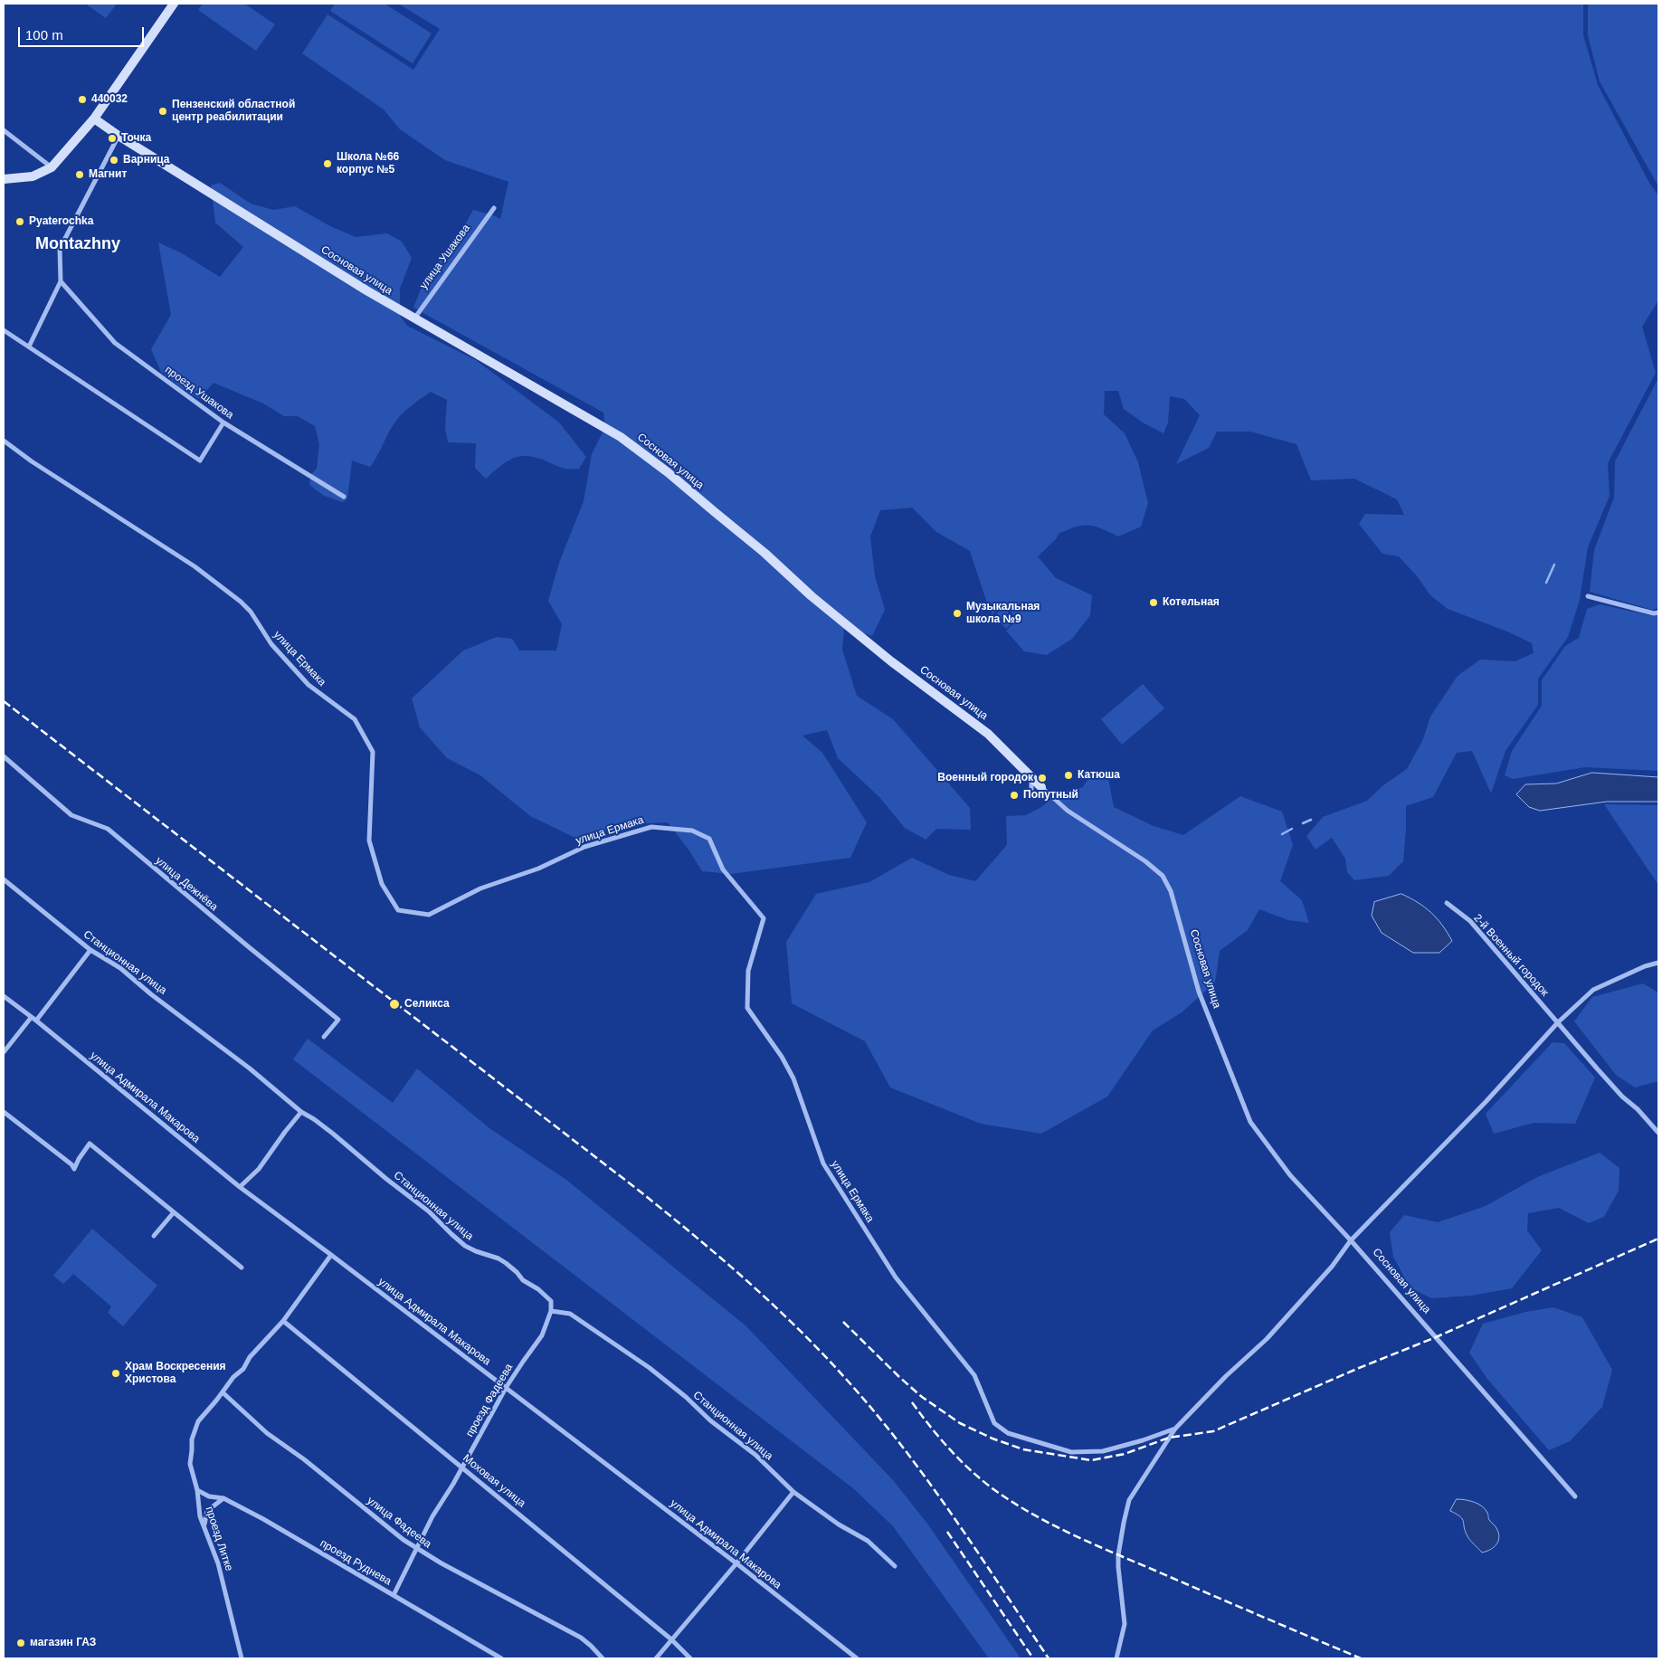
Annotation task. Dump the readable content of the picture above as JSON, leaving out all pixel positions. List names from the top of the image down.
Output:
{
  "streets": {
    "street": [
      "улица Ушакова",
      "Сосновая улица",
      "проезд Ушакова",
      "улица Ермака",
      "улица Дежнёва",
      "2-й Военный городок",
      "Станционная улица",
      "улица Адмирала Макарова",
      "проезд Фадеева",
      "Моховая улица",
      "улица Фадеева",
      "проезд Литке",
      "проезд Руднева"
    ]
  },
  "crossings": [
    ["улица Ушакова", "Сосновая улица"],
    ["Станционная улица", "проезд Фадеева"],
    ["улица Адмирала Макарова", "проезд Фадеева"],
    ["улица Адмирала Макарова", "проезд Литке"],
    ["проезд Фадеева", "Моховая улица"],
    ["проезд Фадеева", "улица Фадеева"],
    ["проезд Фадеева", "проезд Руднева"],
    ["Моховая улица", "проезд Литке"],
    ["улица Фадеева", "проезд Литке"],
    ["проезд Литке", "проезд Руднева"]
  ],
  "districts": ["Montazhny"],
  "places": [
    "440032",
    "Пензенский областной центр реабилитации",
    "Точка",
    "Варница",
    "Школа №66 корпус №5",
    "Магнит",
    "Pyaterochka",
    "Котельная",
    "Музыкальная школа №9",
    "Катюша",
    "Военный городок",
    "Попутный",
    "Селикса",
    "Храм Воскресения Христова",
    "магазин ГАЗ"
  ],
  "scale_bar": "100 m"
}
